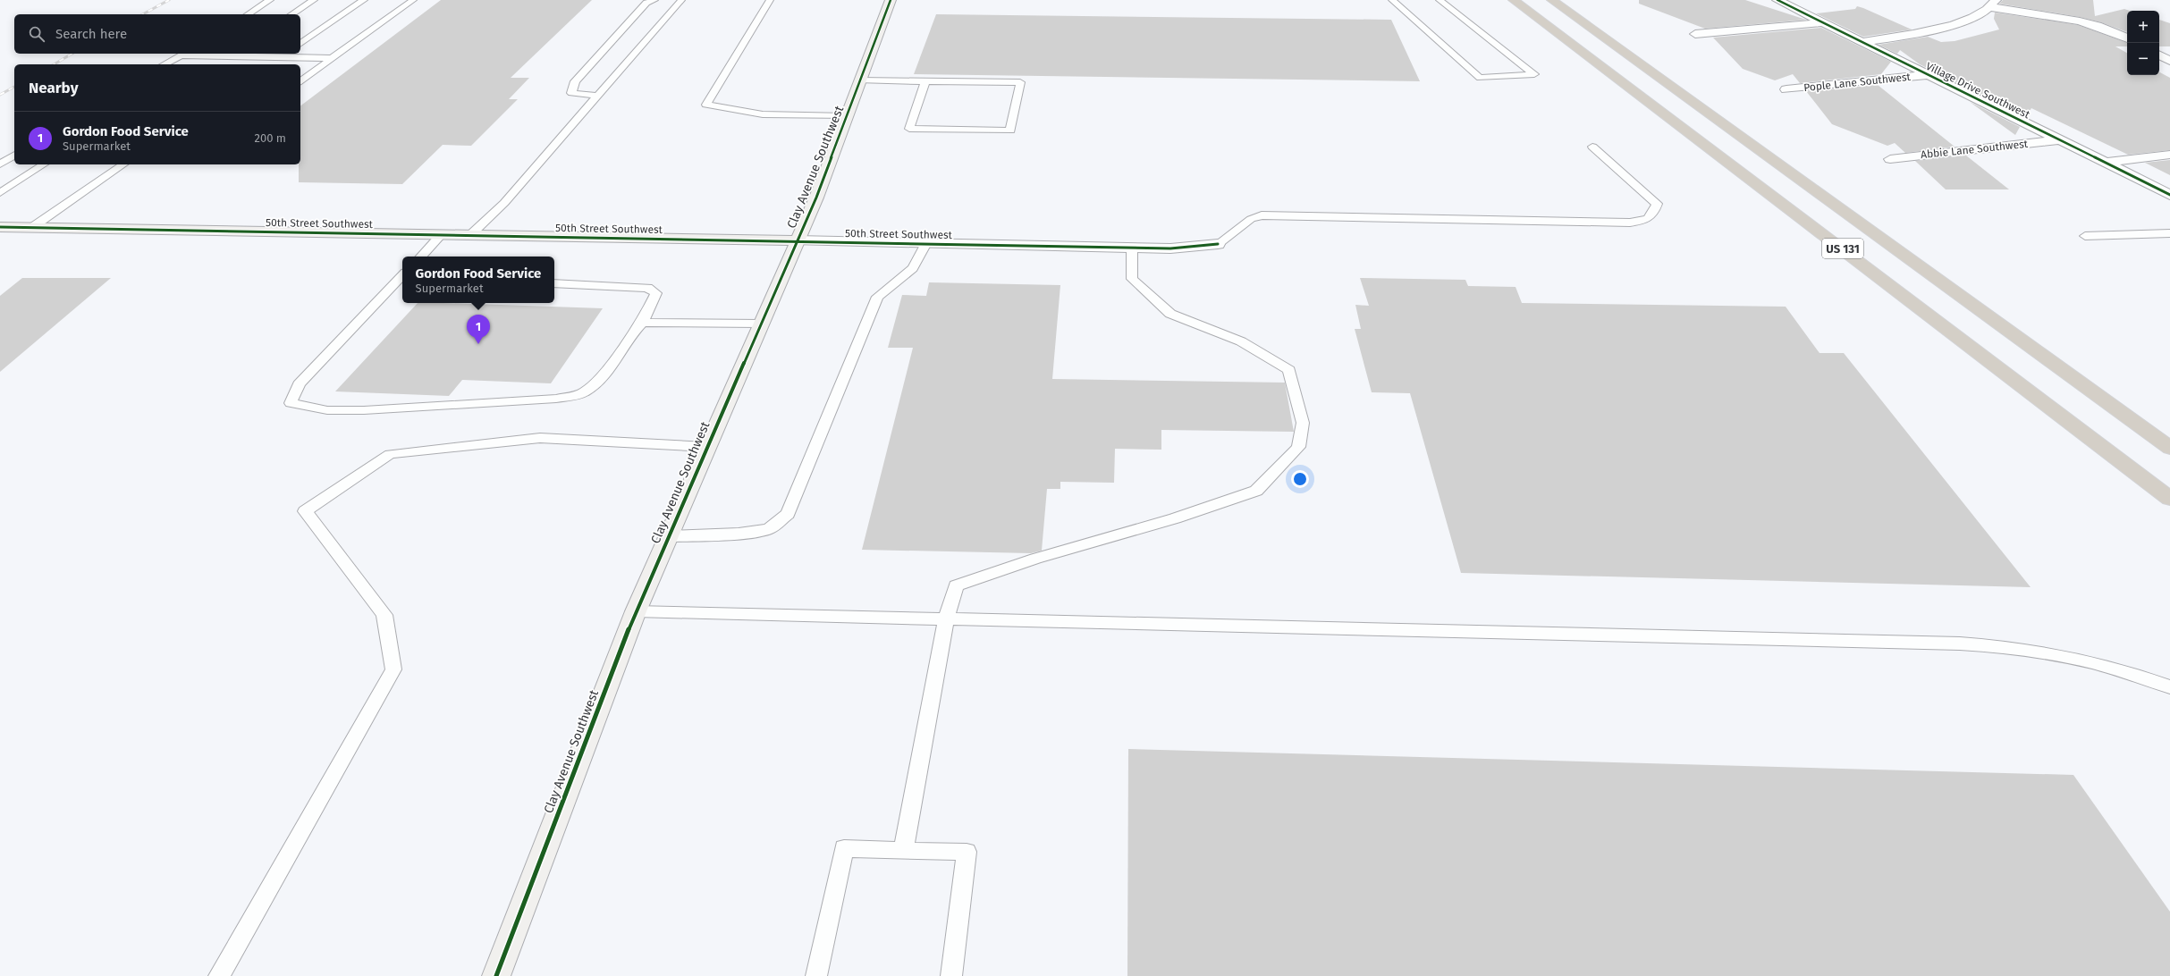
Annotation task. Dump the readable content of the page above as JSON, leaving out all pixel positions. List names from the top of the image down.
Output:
{
  "streets": {
    "highway": ["US 131"],
    "street": [
      "Pople Lane Southwest",
      "Village Drive Southwest",
      "Abbie Lane Southwest",
      "Clay Avenue Southwest",
      "50th Street Southwest"
    ]
  },
  "crossings": [
    ["Pople Lane Southwest", "Village Drive Southwest"],
    ["Village Drive Southwest", "Abbie Lane Southwest"],
    ["Clay Avenue Southwest", "50th Street Southwest"]
  ],
  "page": {
    "map_buttons": ["+", "−"],
    "search": "Search here",
    "heading": "Nearby",
    "list": [
      {
        "mark": "1",
        "name": "Gordon Food Service",
        "note": "Supermarket",
        "value": "200 m"
      }
    ],
    "popup": ["Gordon Food Service", "Supermarket"],
    "pins": "1"
  }
}
